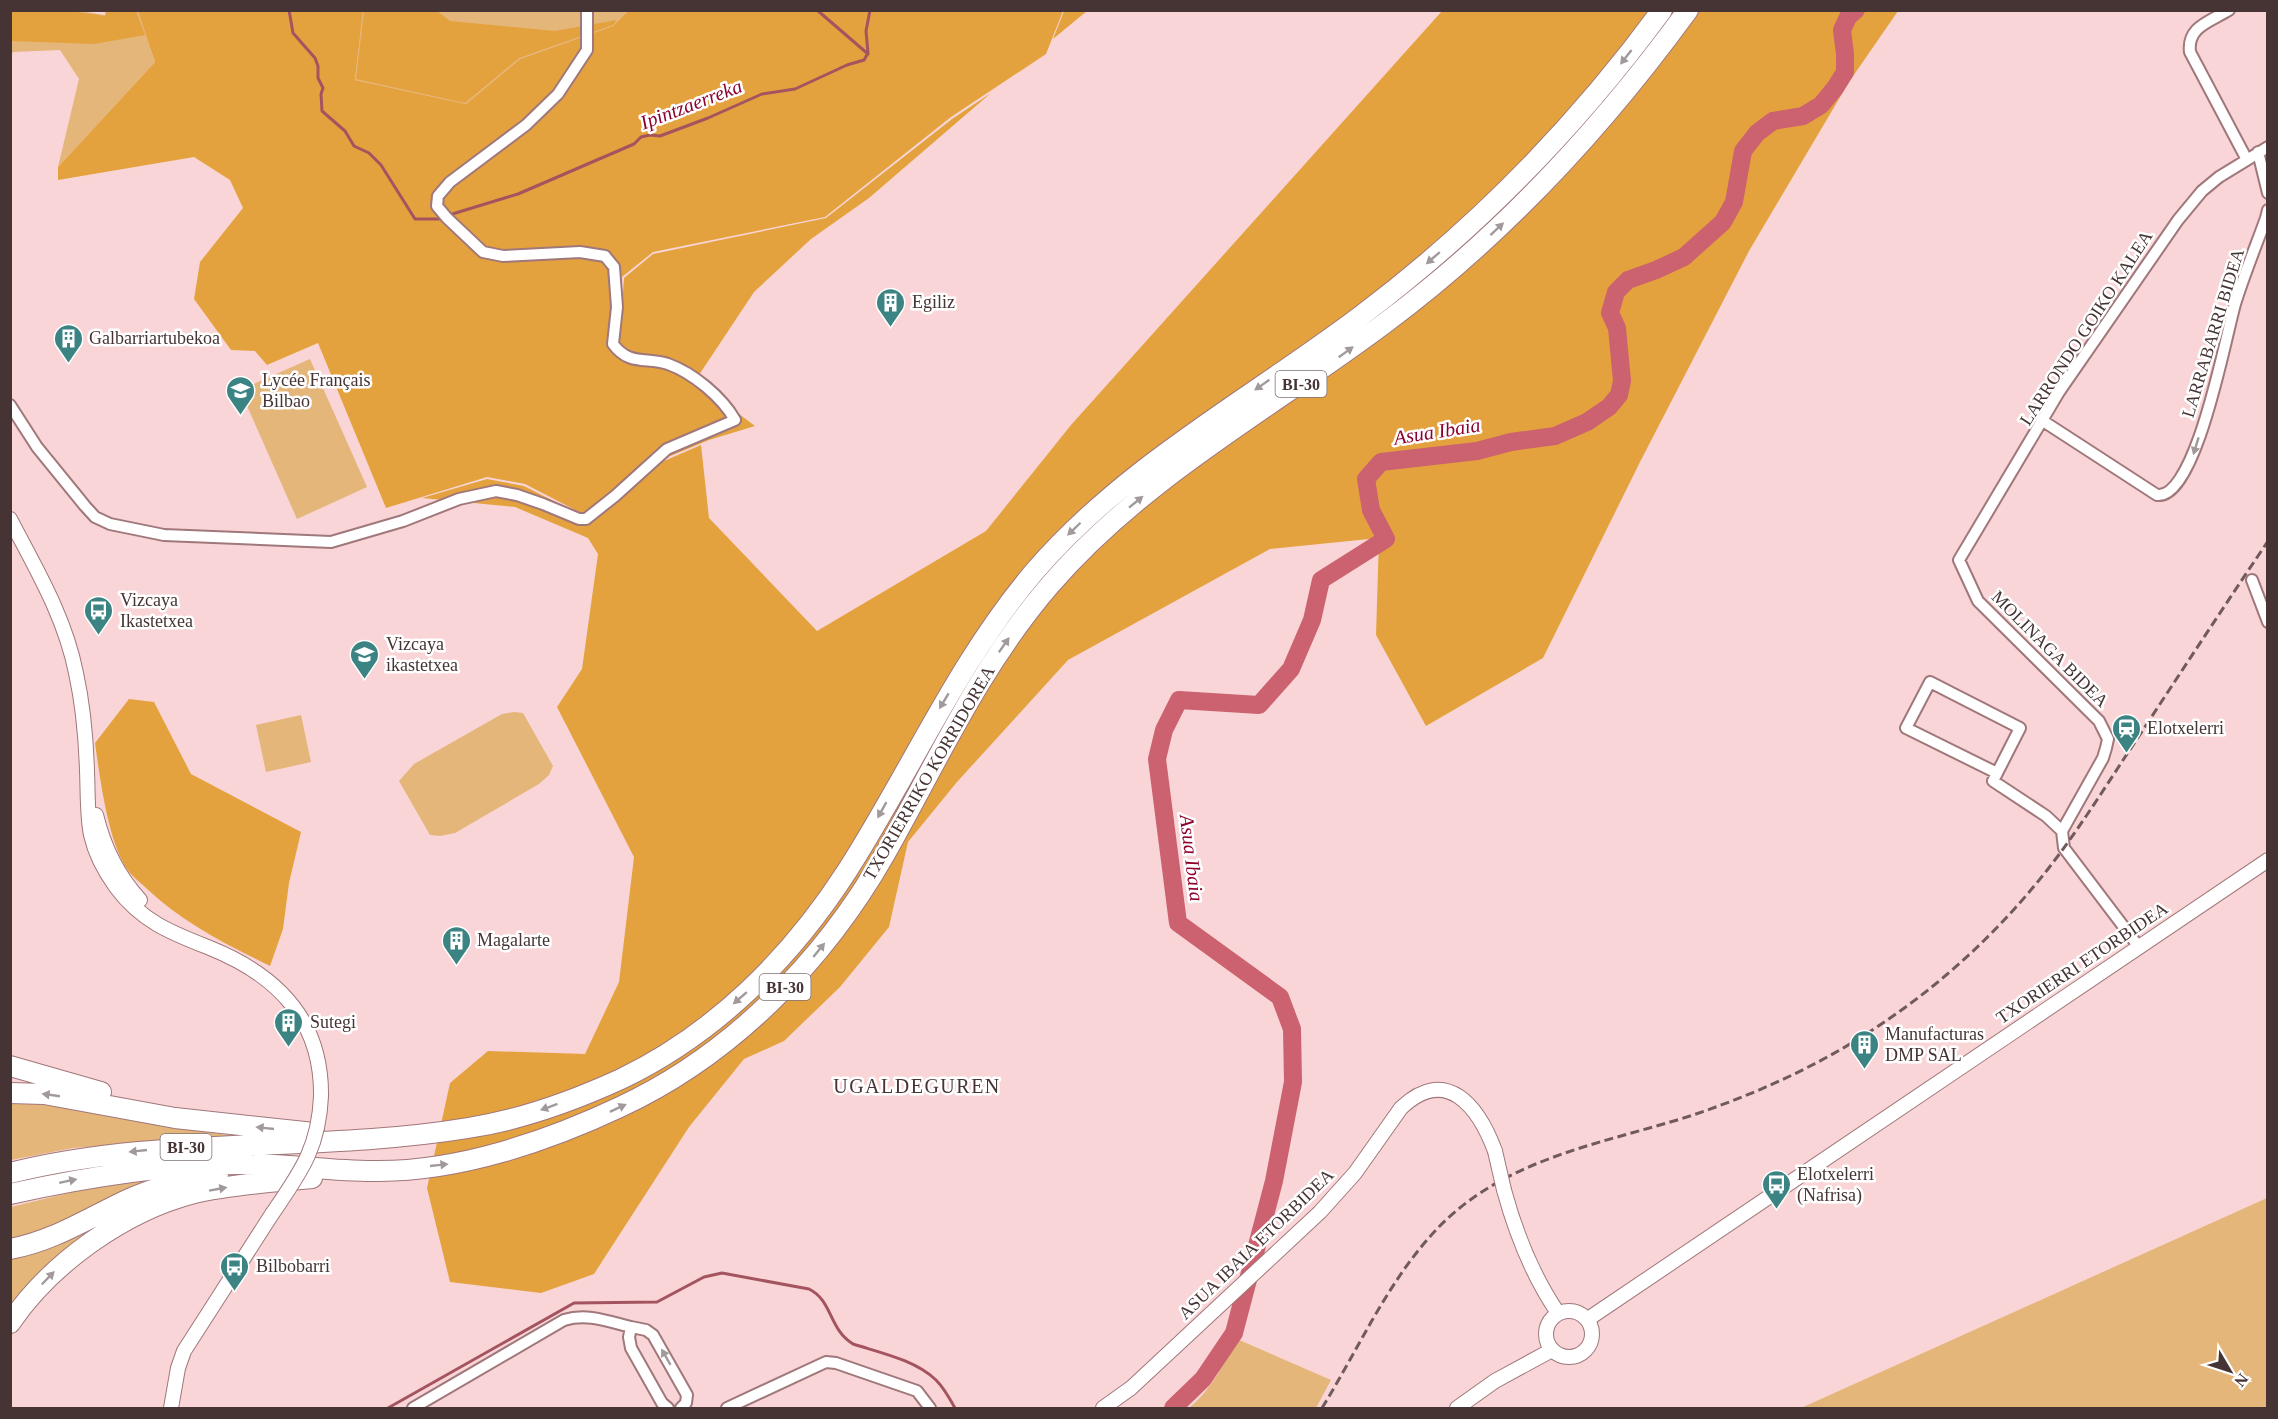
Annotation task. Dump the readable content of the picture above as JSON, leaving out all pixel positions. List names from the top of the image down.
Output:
{
  "streets": {
    "highway": ["BI-30", "TXORIERRIKO KORRIDOREA"],
    "street": [
      "LARRONDO GOIKO KALEA",
      "LARRABARRI BIDEA",
      "MOLINAGA BIDEA",
      "TXORIERRI ETORBIDEA",
      "ASUA IBAIA ETORBIDEA"
    ]
  },
  "crossings": [
    ["LARRONDO GOIKO KALEA", "LARRABARRI BIDEA"],
    ["LARRONDO GOIKO KALEA", "MOLINAGA BIDEA"],
    ["TXORIERRI ETORBIDEA", "ASUA IBAIA ETORBIDEA"]
  ],
  "districts": ["UGALDEGUREN"],
  "water": ["Ipintzaerreka", "Asua Ibaia"],
  "places": {
    "building": [
      "Egiliz",
      "Galbarriartubekoa",
      "Magalarte",
      "Sutegi",
      "Manufacturas DMP SAL"
    ],
    "school or university": ["Lycée Français Bilbao", "Vizcaya ikastetxea"],
    "bus stop": ["Vizcaya Ikastetxea", "Elotxelerri (Nafrisa)", "Bilbobarri"],
    "station": ["Elotxelerri"]
  },
  "north": "bottom right"
}
